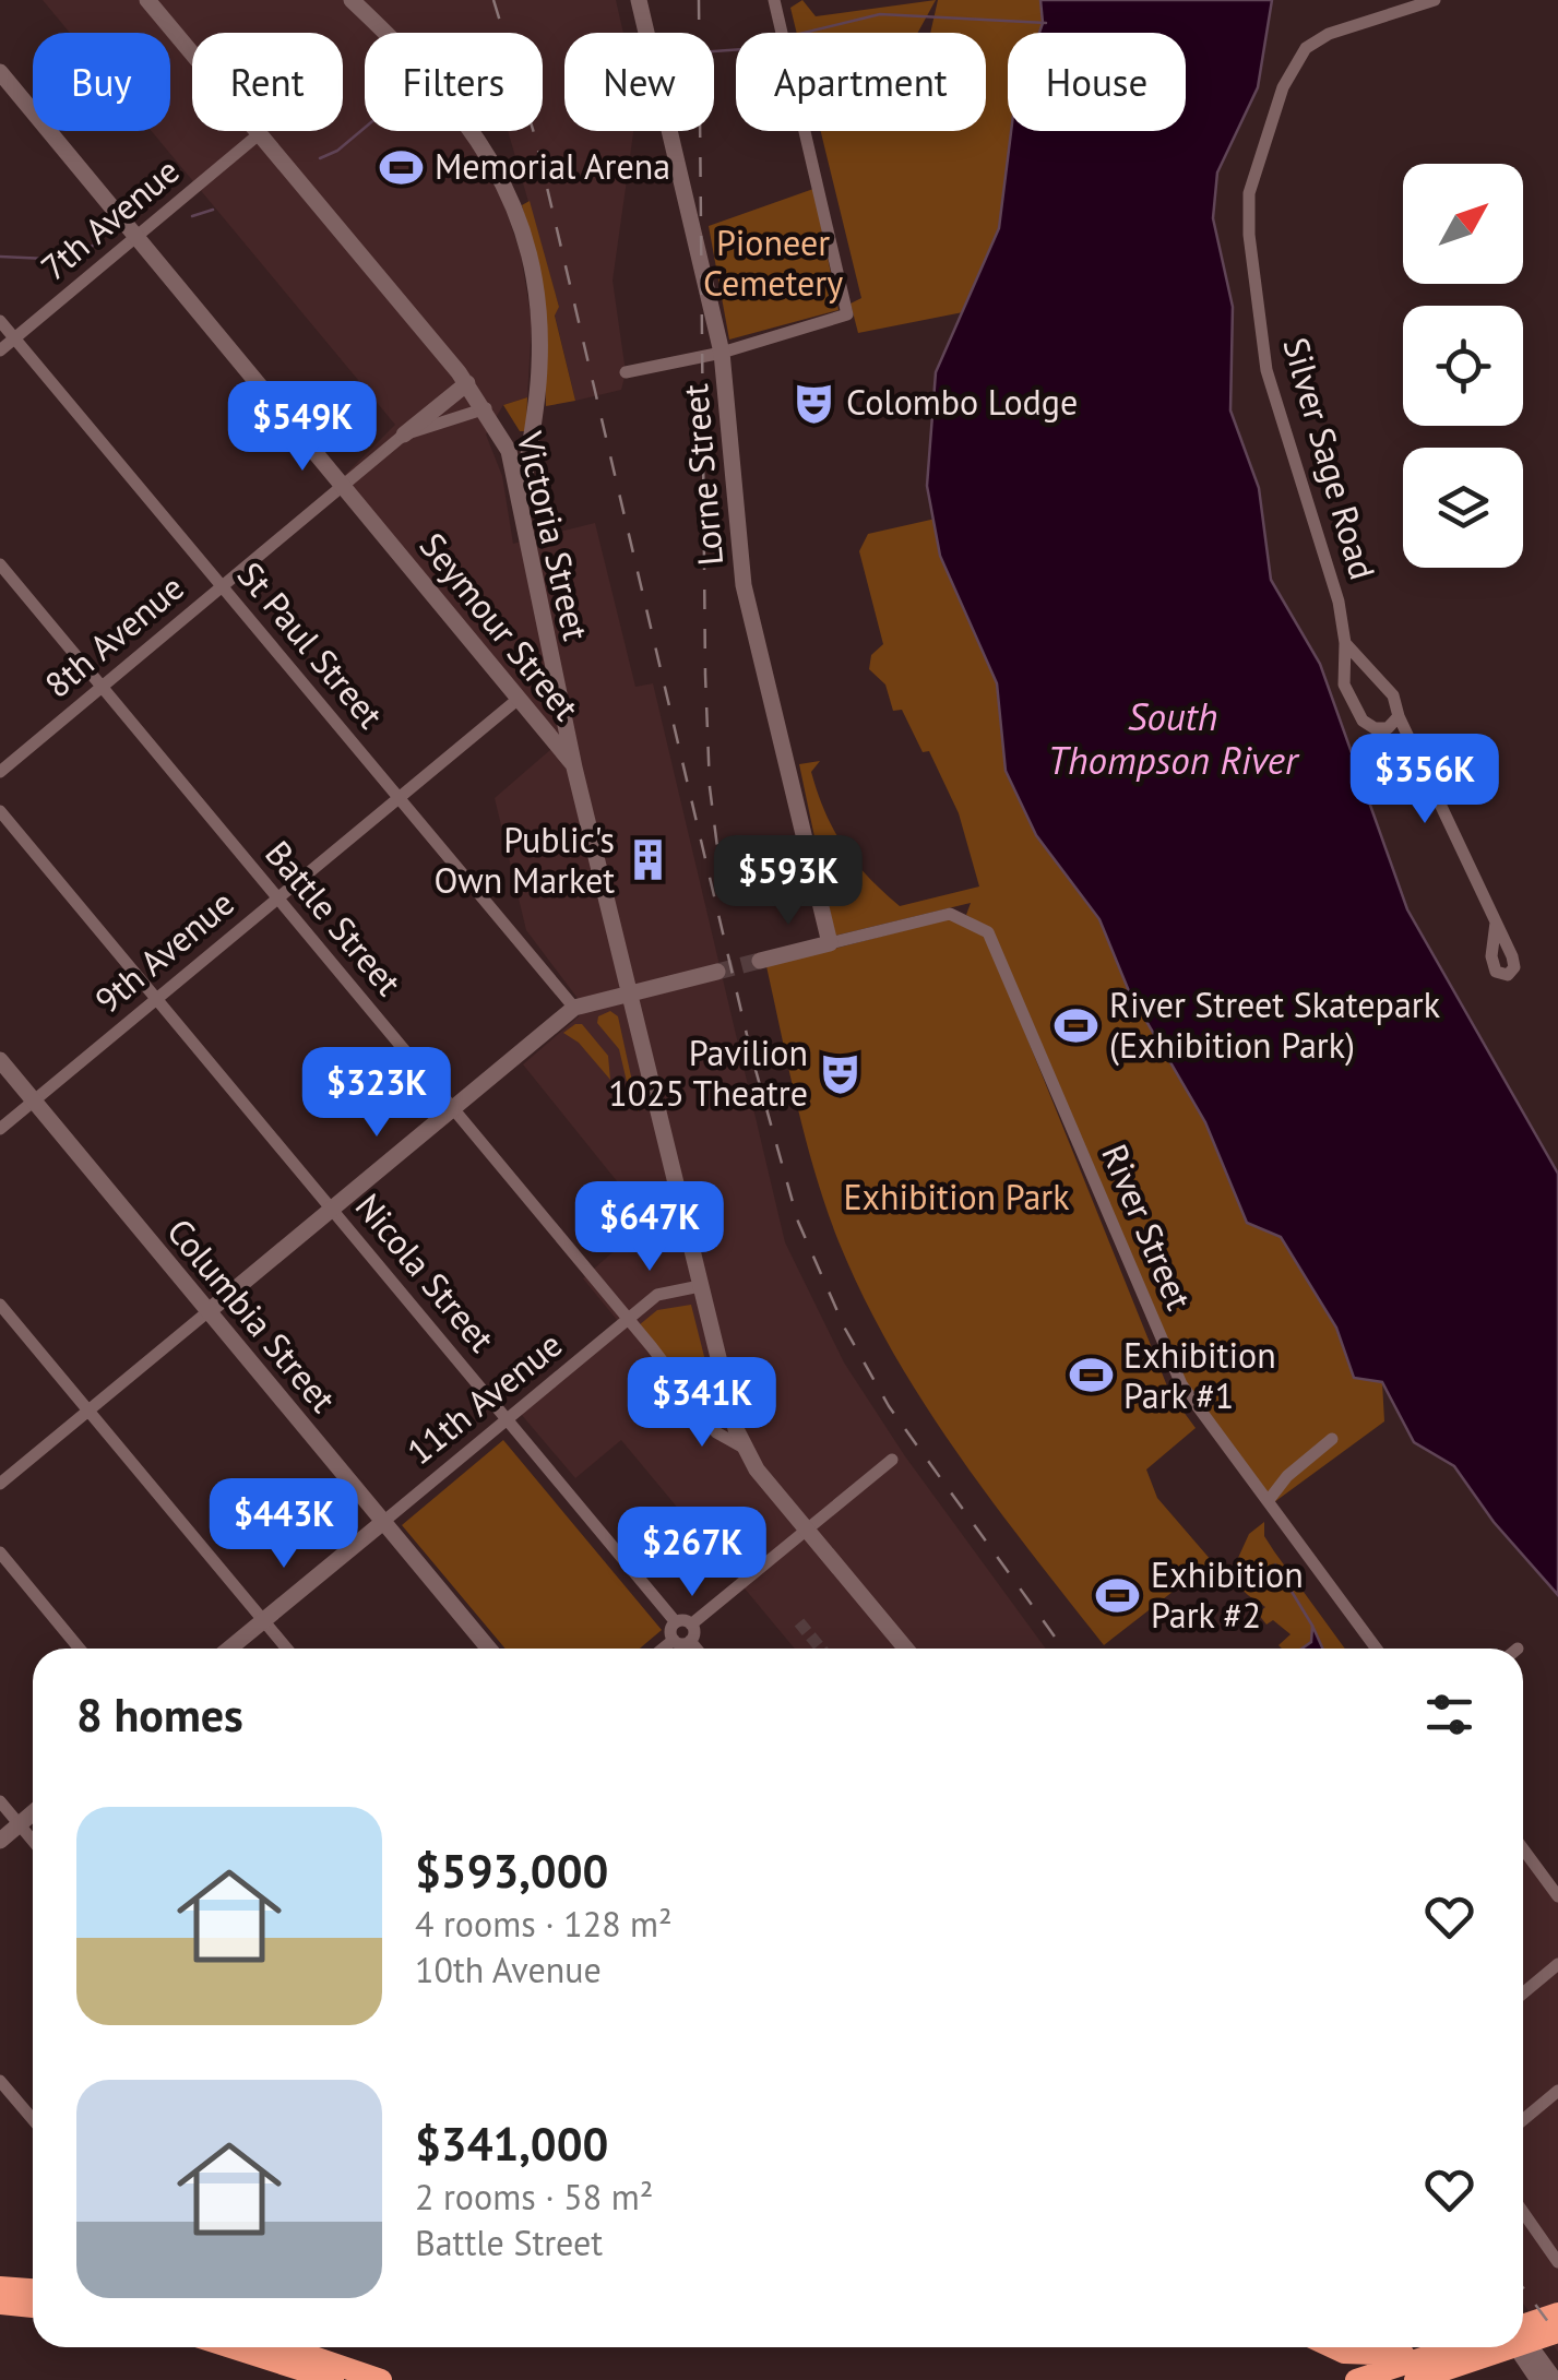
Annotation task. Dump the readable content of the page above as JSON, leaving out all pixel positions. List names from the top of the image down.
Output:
{
  "streets": {
    "main road": [
      "Lorne Street",
      "Victoria Street",
      "Seymour Street",
      "Battle Street",
      "Columbia Street",
      "11th Avenue"
    ],
    "street": [
      "7th Avenue",
      "Silver Sage Road",
      "8th Avenue",
      "St Paul Street",
      "9th Avenue",
      "River Street",
      "Nicola Street"
    ]
  },
  "crossings": [
    ["7th Avenue", "Victoria Street"],
    ["7th Avenue", "Seymour Street"],
    ["7th Avenue", "St Paul Street"],
    ["Lorne Street", "River Street"],
    ["Victoria Street", "Seymour Street"],
    ["Victoria Street", "8th Avenue"],
    ["Victoria Street", "Battle Street"],
    ["Victoria Street", "11th Avenue"],
    ["Seymour Street", "8th Avenue"],
    ["Seymour Street", "9th Avenue"],
    ["8th Avenue", "St Paul Street"],
    ["8th Avenue", "Battle Street"],
    ["St Paul Street", "9th Avenue"],
    ["Battle Street", "9th Avenue"],
    ["Battle Street", "11th Avenue"],
    ["9th Avenue", "Nicola Street"],
    ["9th Avenue", "Columbia Street"],
    ["Nicola Street", "11th Avenue"],
    ["Columbia Street", "11th Avenue"]
  ],
  "water": ["South Thompson River"],
  "parks": ["Pioneer Cemetery", "Exhibition Park"],
  "places": {
    "sports": [
      "Memorial Arena",
      "River Street Skatepark (Exhibition Park)",
      "Exhibition Park #1",
      "Exhibition Park #2"
    ],
    "theatre": ["Colombo Lodge", "Pavilion 1025 Theatre"],
    "building": ["Public's Own Market"]
  },
  "north": "top right",
  "page": {
    "chip": [
      "Buy",
      "Rent",
      "Filters",
      "New",
      "Apartment",
      "House"
    ],
    "price": [
      "$549K",
      "$356K",
      "$593K",
      "$323K",
      "$647K",
      "$341K",
      "$443K",
      "$267K"
    ],
    "heading": "8 homes",
    "list": [
      {
        "name": "$593,000",
        "note": "4 rooms · 128 m² · 10th Avenue"
      },
      {
        "name": "$341,000",
        "note": "2 rooms · 58 m² · Battle Street"
      }
    ]
  }
}
